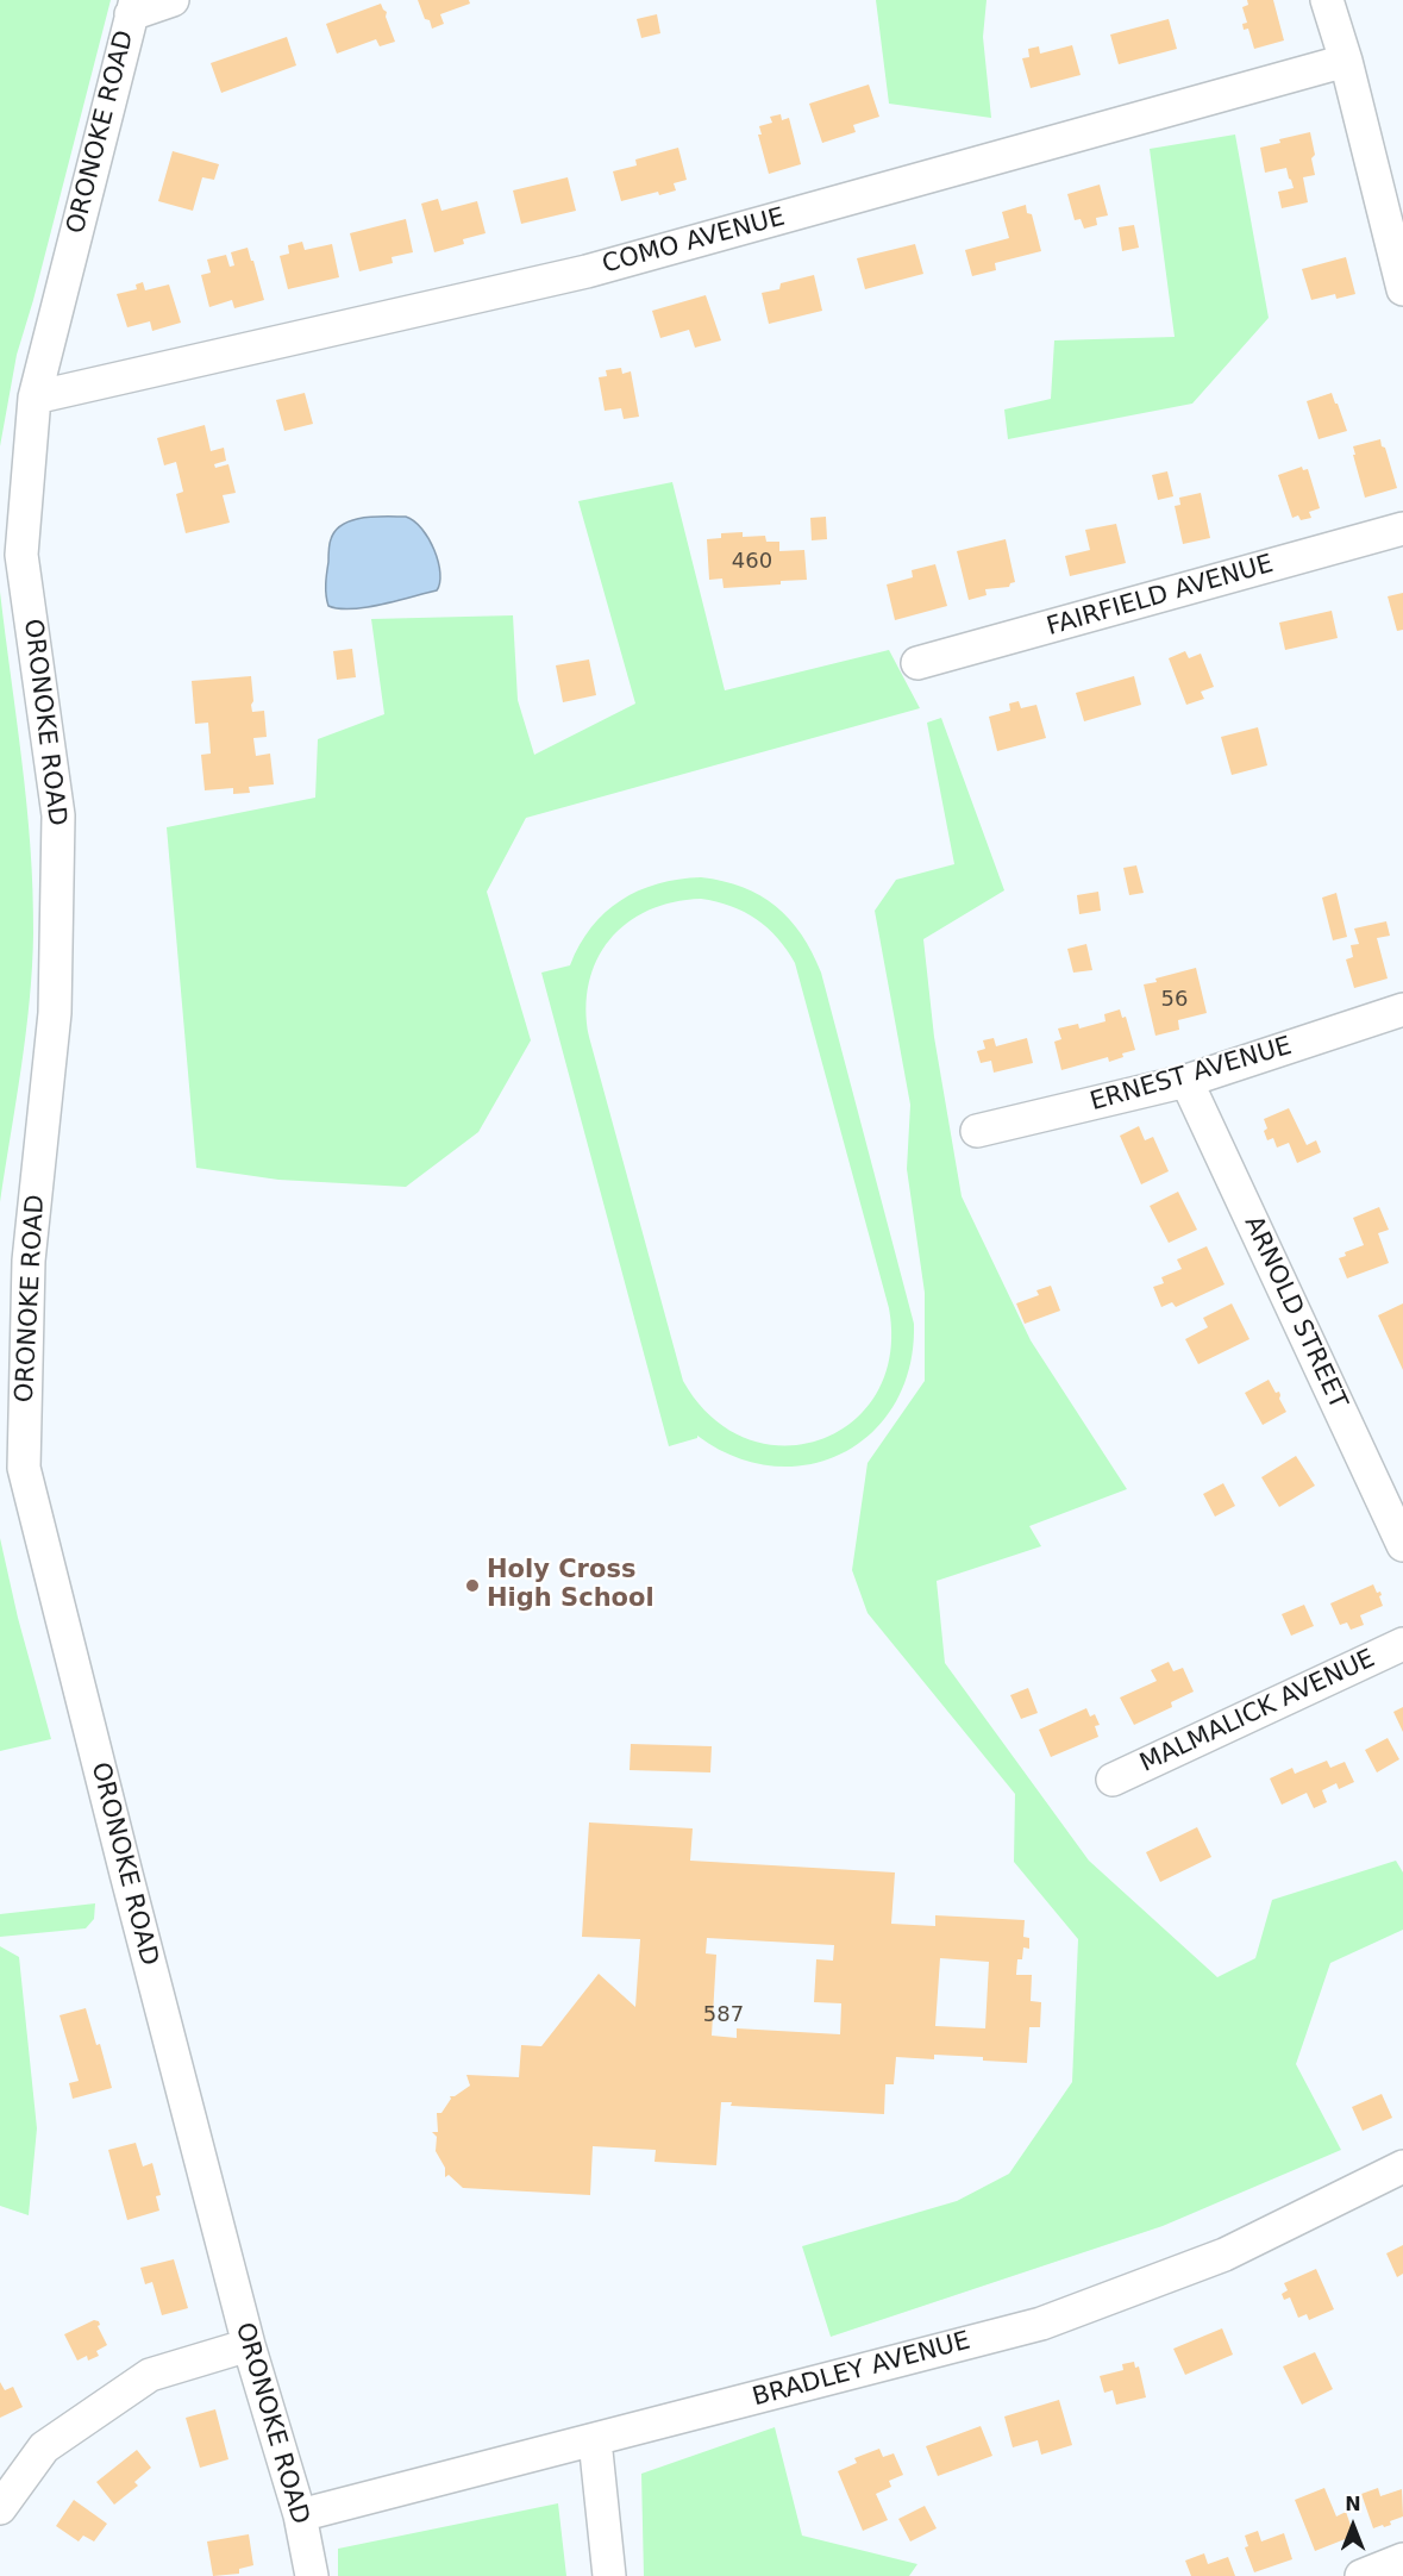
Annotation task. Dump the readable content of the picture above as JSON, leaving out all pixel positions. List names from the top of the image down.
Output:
{
  "streets": {
    "street": [
      "ORONOKE ROAD",
      "COMO AVENUE",
      "FAIRFIELD AVENUE",
      "ERNEST AVENUE",
      "ARNOLD STREET",
      "MALMALICK AVENUE",
      "BRADLEY AVENUE"
    ]
  },
  "crossings": [
    ["ORONOKE ROAD", "COMO AVENUE"],
    ["ORONOKE ROAD", "BRADLEY AVENUE"],
    ["ERNEST AVENUE", "ARNOLD STREET"]
  ],
  "places": ["Holy Cross High School"],
  "house_numbers": ["460", "56", "587"],
  "north": "top"
}
